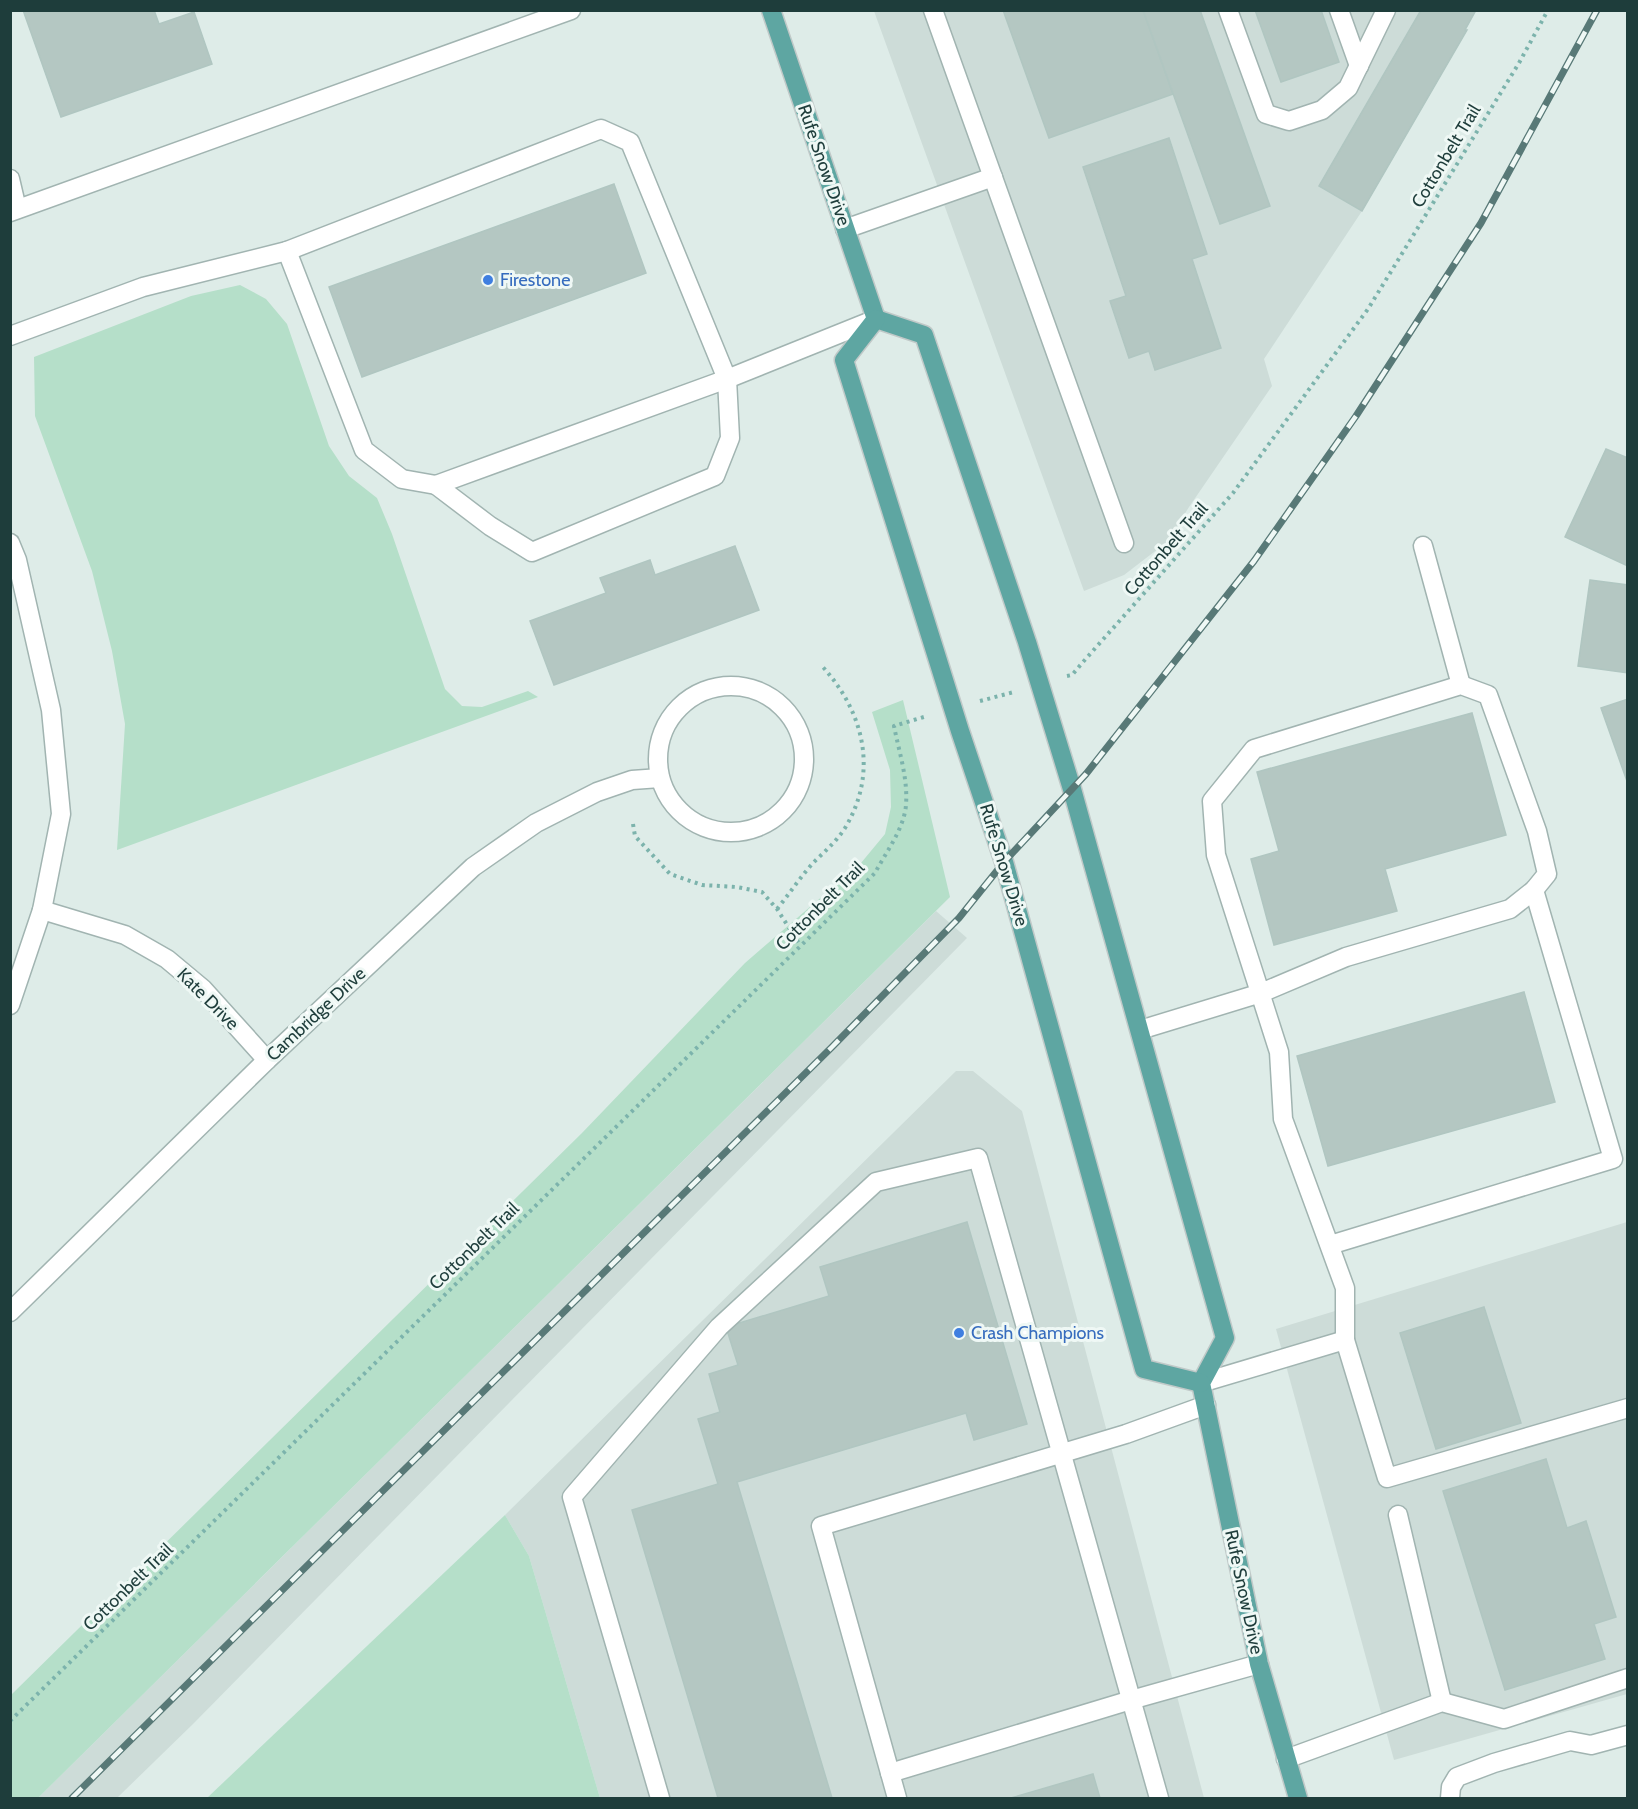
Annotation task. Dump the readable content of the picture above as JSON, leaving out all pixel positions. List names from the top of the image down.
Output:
{
  "streets": {
    "main road": ["Rufe Snow Drive"],
    "street": ["Kate Drive", "Cambridge Drive"],
    "path": ["Cottonbelt Trail"]
  },
  "crossings": [
    ["Cottonbelt Trail", "Rufe Snow Drive"],
    ["Kate Drive", "Cambridge Drive"]
  ],
  "places": ["Firestone", "Crash Champions"]
}
